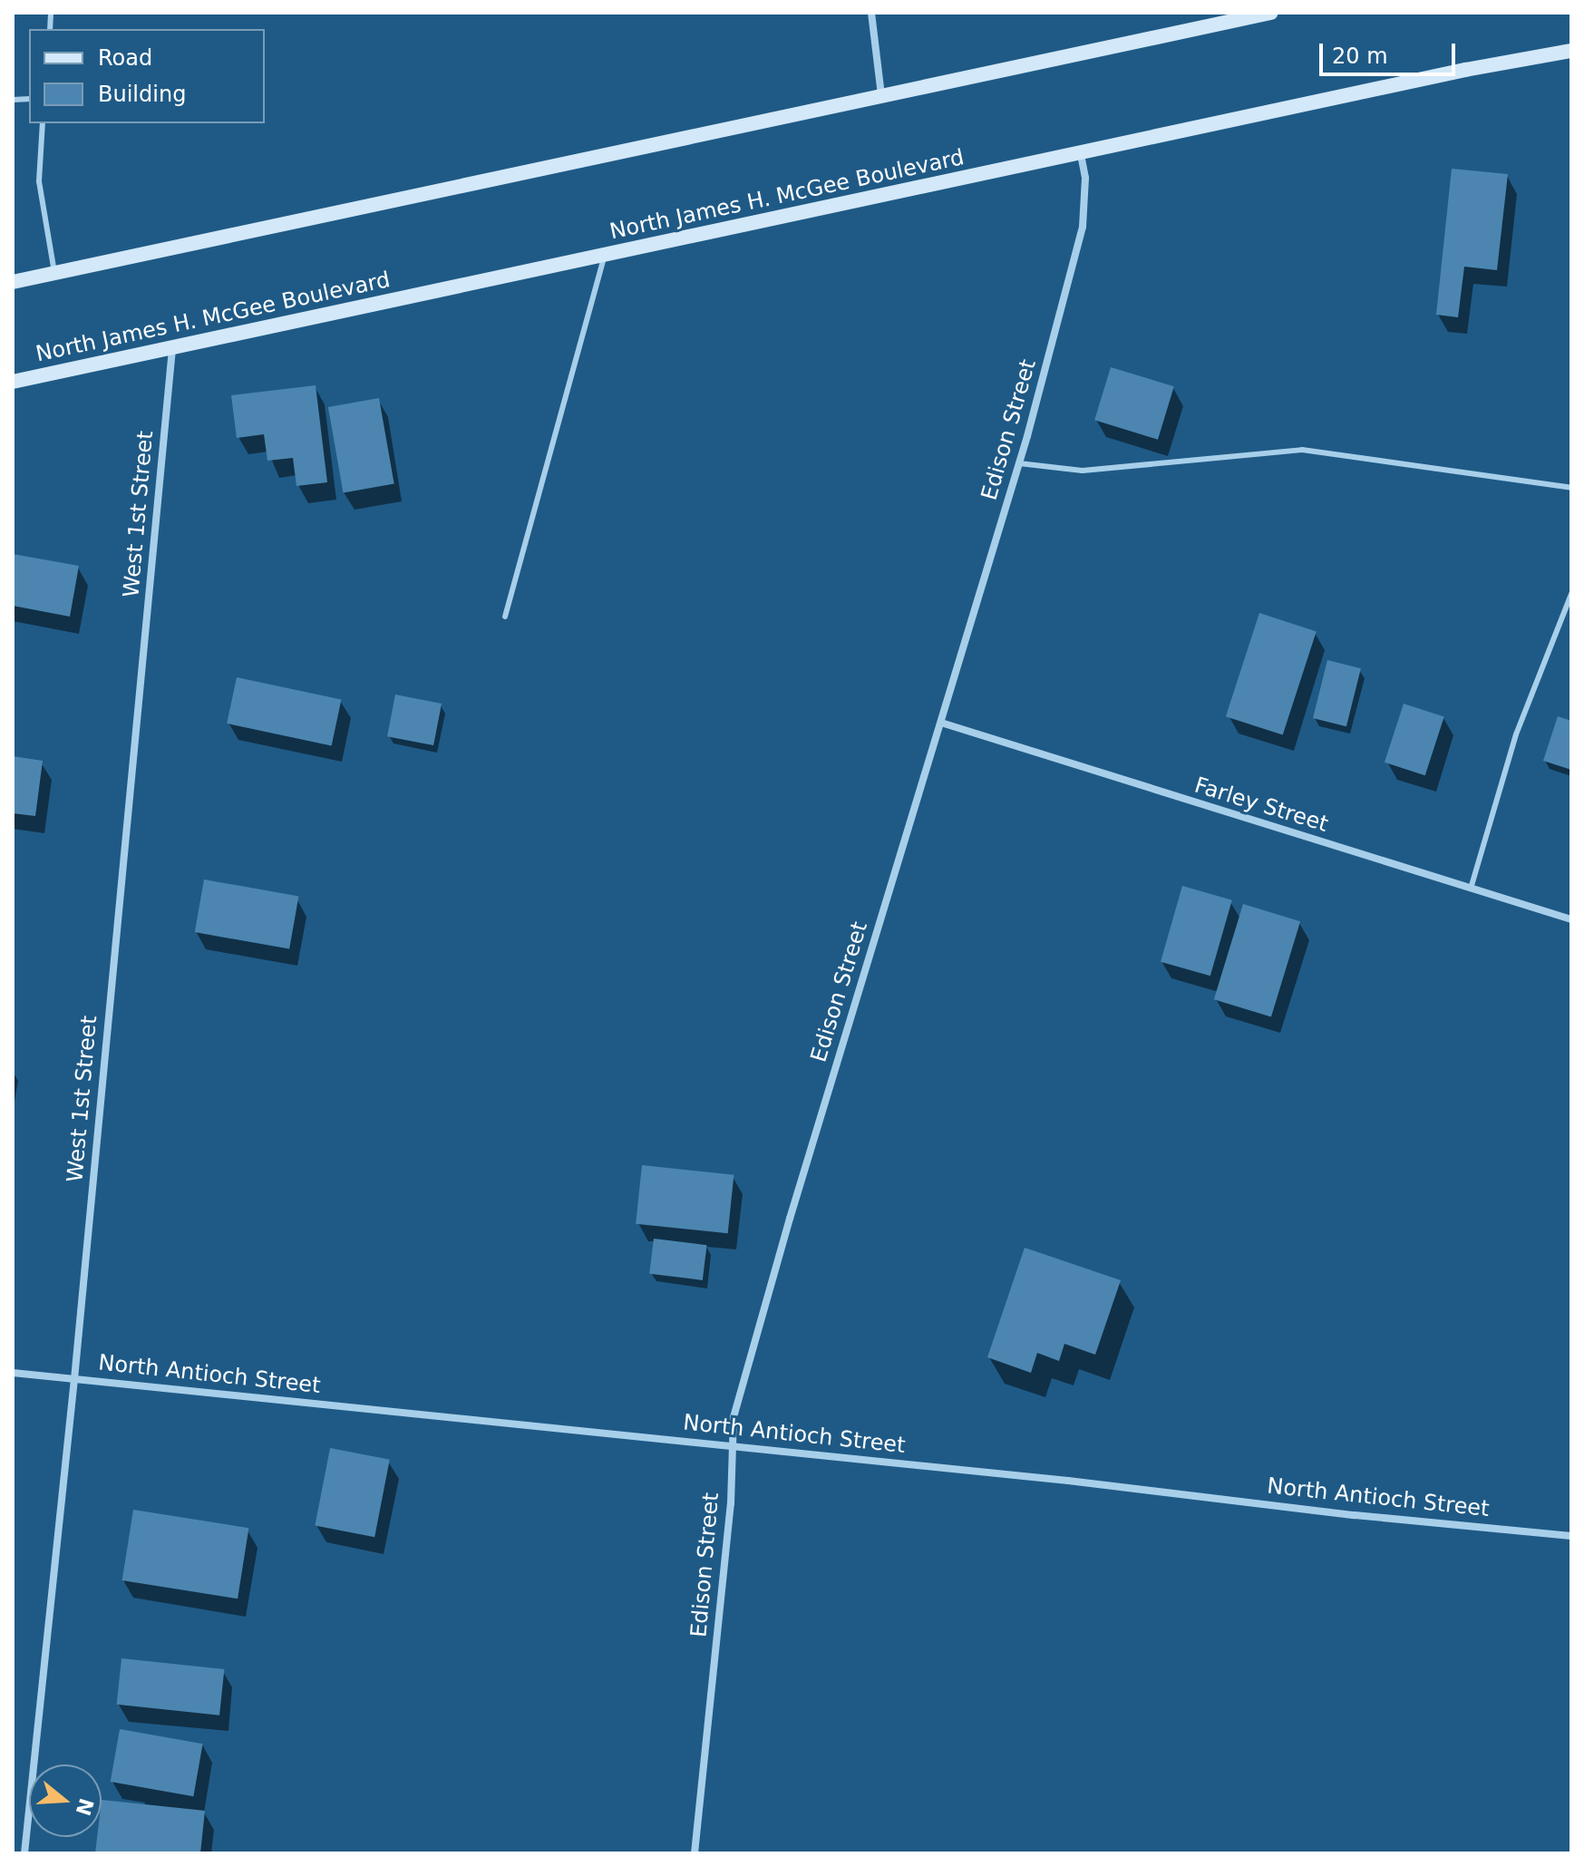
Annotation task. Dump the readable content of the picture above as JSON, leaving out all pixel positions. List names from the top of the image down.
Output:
{
  "streets": {
    "main road": ["North James H. McGee Boulevard"],
    "street": [
      "Edison Street",
      "West 1st Street",
      "Farley Street",
      "North Antioch Street"
    ]
  },
  "crossings": [
    ["North James H. McGee Boulevard", "Edison Street"],
    ["North James H. McGee Boulevard", "West 1st Street"],
    ["Edison Street", "Farley Street"],
    ["Edison Street", "North Antioch Street"],
    ["West 1st Street", "North Antioch Street"]
  ],
  "legend": ["Road", "Building"],
  "scale_bar": "20 m",
  "north": "right"
}
